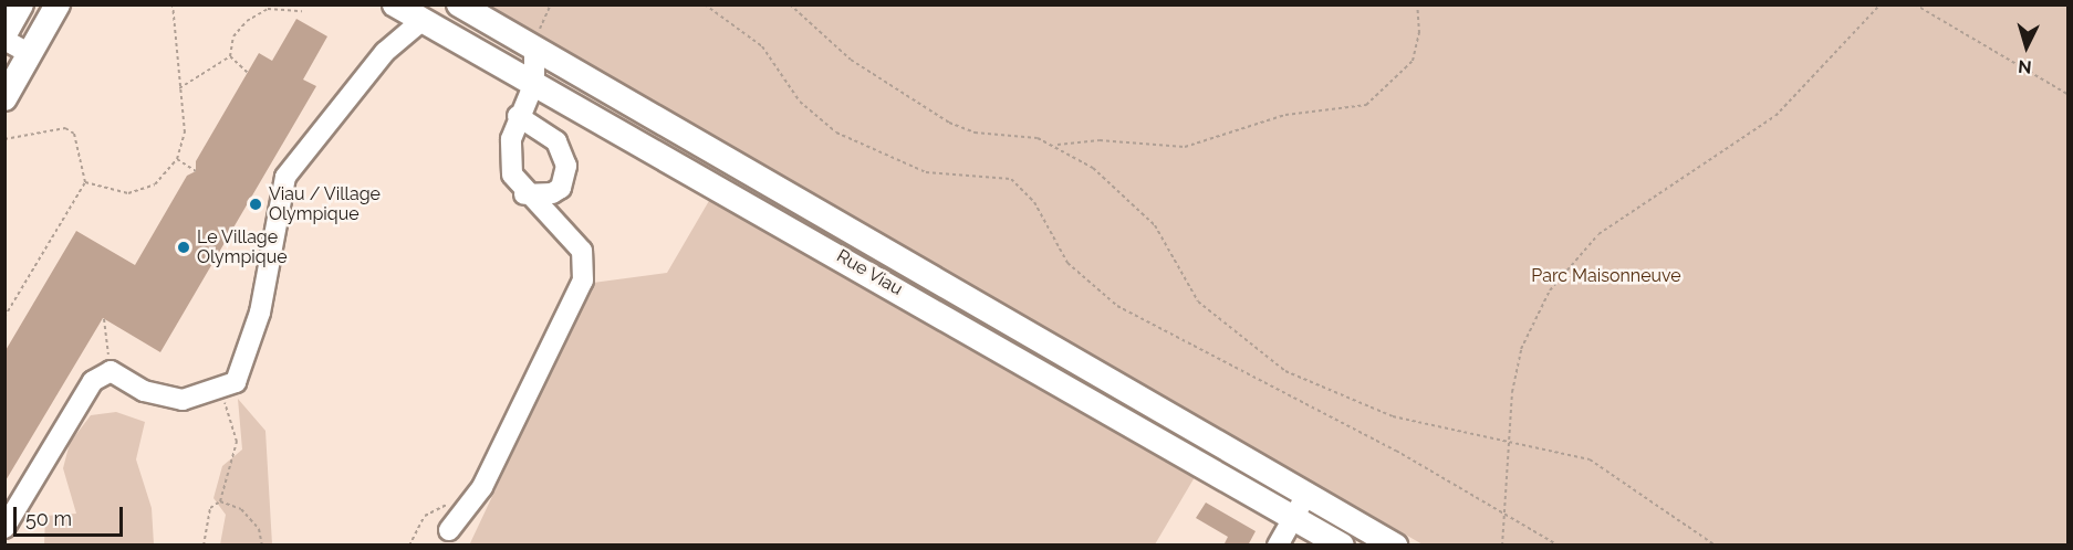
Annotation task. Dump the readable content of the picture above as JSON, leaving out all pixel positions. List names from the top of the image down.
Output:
{
  "streets": {
    "main road": ["Rue Viau"]
  },
  "parks": ["Parc Maisonneuve"],
  "places": ["Viau / Village Olympique", "Le Village Olympique"],
  "scale_bar": "50 m",
  "north": "bottom"
}
